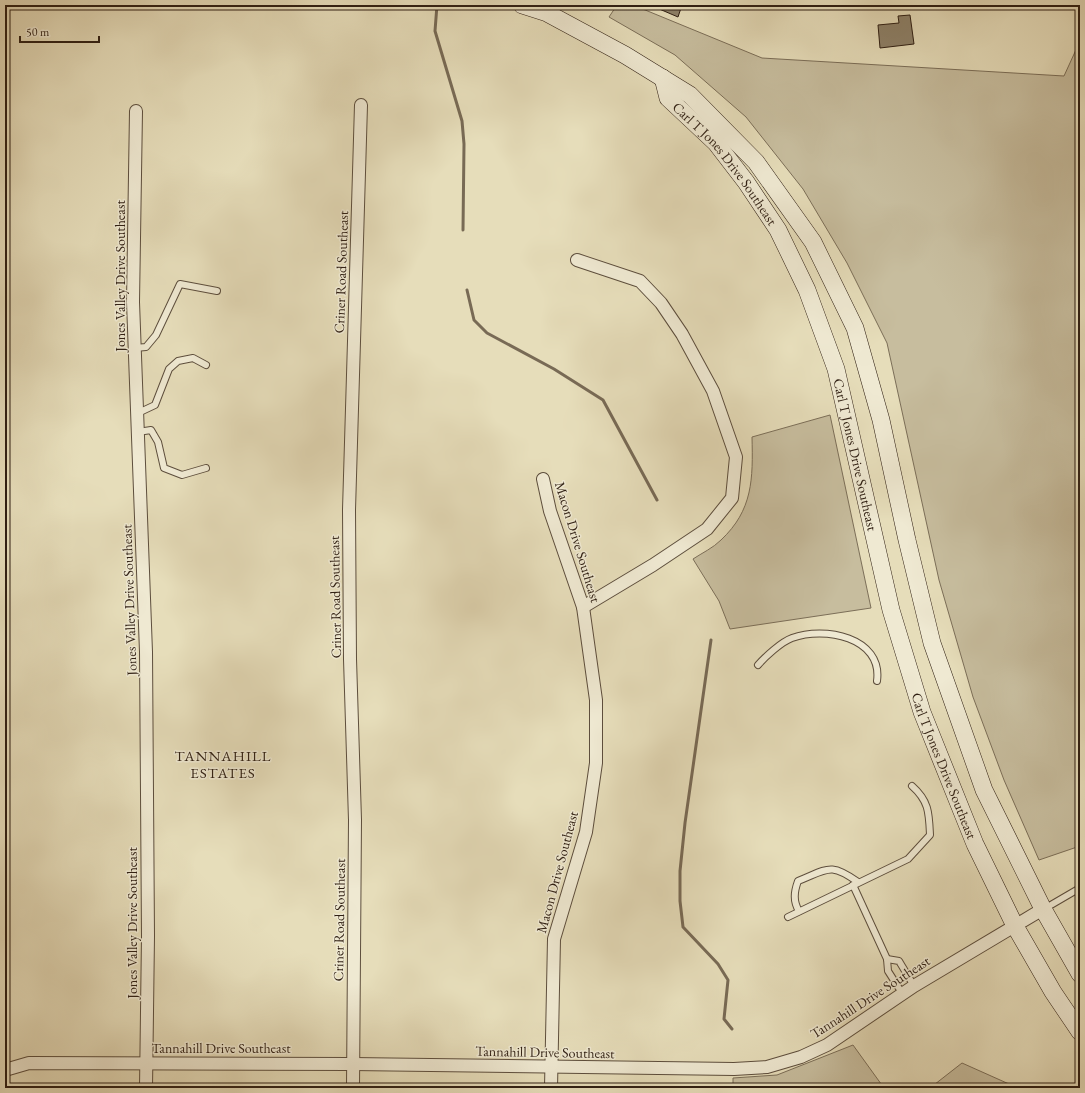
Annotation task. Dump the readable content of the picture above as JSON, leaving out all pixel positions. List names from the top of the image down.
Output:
{
  "streets": {
    "main road": ["Carl T Jones Drive Southeast"],
    "street": [
      "Criner Road Southeast",
      "Jones Valley Drive Southeast",
      "Macon Drive Southeast",
      "Tannahill Drive Southeast"
    ]
  },
  "crossings": [
    ["Carl T Jones Drive Southeast", "Tannahill Drive Southeast"],
    ["Criner Road Southeast", "Tannahill Drive Southeast"],
    ["Jones Valley Drive Southeast", "Tannahill Drive Southeast"],
    ["Macon Drive Southeast", "Tannahill Drive Southeast"]
  ],
  "districts": ["TANNAHILL ESTATES"],
  "scale_bar": "50 m"
}
